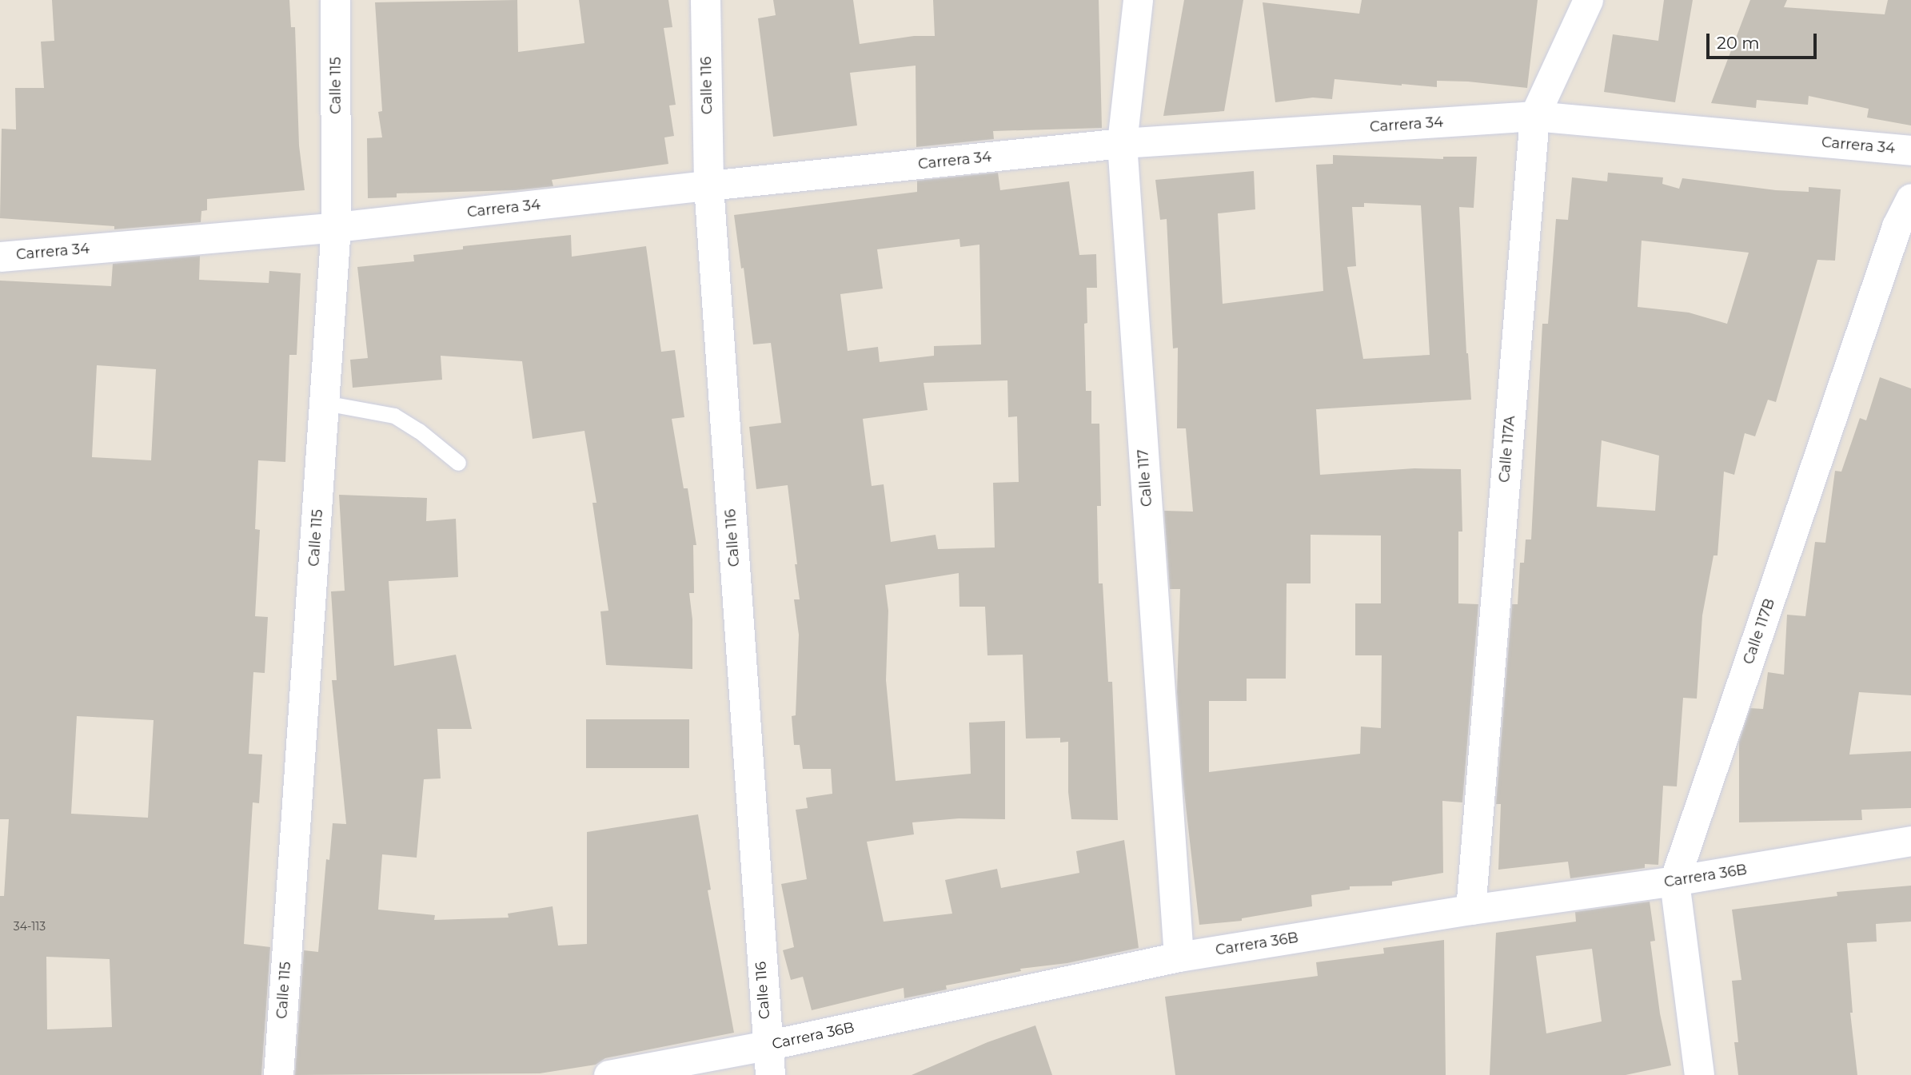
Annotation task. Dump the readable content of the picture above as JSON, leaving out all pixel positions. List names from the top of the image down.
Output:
{
  "streets": {
    "street": [
      "Calle 115",
      "Calle 116",
      "Carrera 34",
      "Calle 117A",
      "Calle 117",
      "Calle 117B",
      "Carrera 36B"
    ]
  },
  "crossings": [
    ["Calle 115", "Carrera 34"],
    ["Calle 116", "Carrera 34"],
    ["Calle 116", "Carrera 36B"],
    ["Carrera 34", "Calle 117A"],
    ["Carrera 34", "Calle 117"],
    ["Calle 117A", "Carrera 36B"],
    ["Calle 117", "Carrera 36B"],
    ["Calle 117B", "Carrera 36B"]
  ],
  "house_numbers": ["34-113"],
  "scale_bar": "20 m"
}
